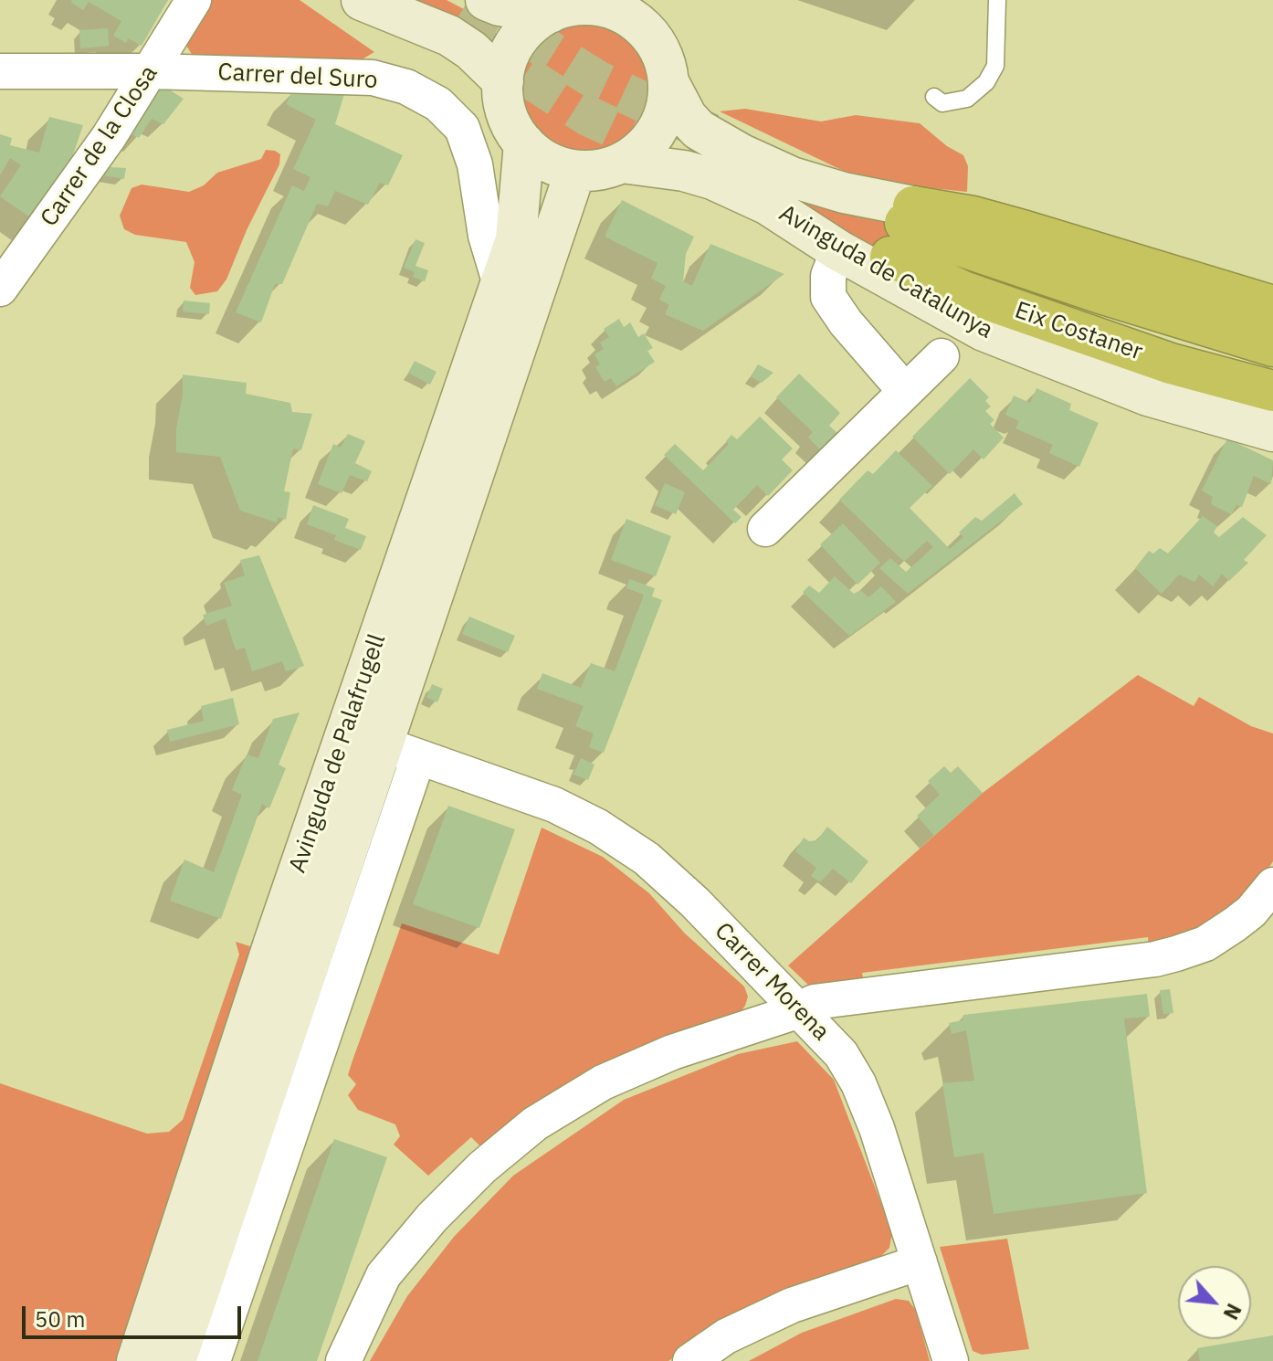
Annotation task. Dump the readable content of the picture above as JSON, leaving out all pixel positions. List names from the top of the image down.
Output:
{
  "streets": {
    "highway": ["Eix Costaner"],
    "main road": ["Avinguda de Catalunya", "Avinguda de Palafrugell"],
    "street": ["Carrer del Suro", "Carrer de la Closa", "Carrer Morena"]
  },
  "crossings": [
    ["Carrer del Suro", "Carrer de la Closa"],
    ["Carrer del Suro", "Avinguda de Palafrugell"],
    ["Avinguda de Catalunya", "Eix Costaner"],
    ["Avinguda de Catalunya", "Avinguda de Palafrugell"],
    ["Avinguda de Palafrugell", "Carrer Morena"]
  ],
  "scale_bar": "50 m",
  "north": "bottom right"
}
